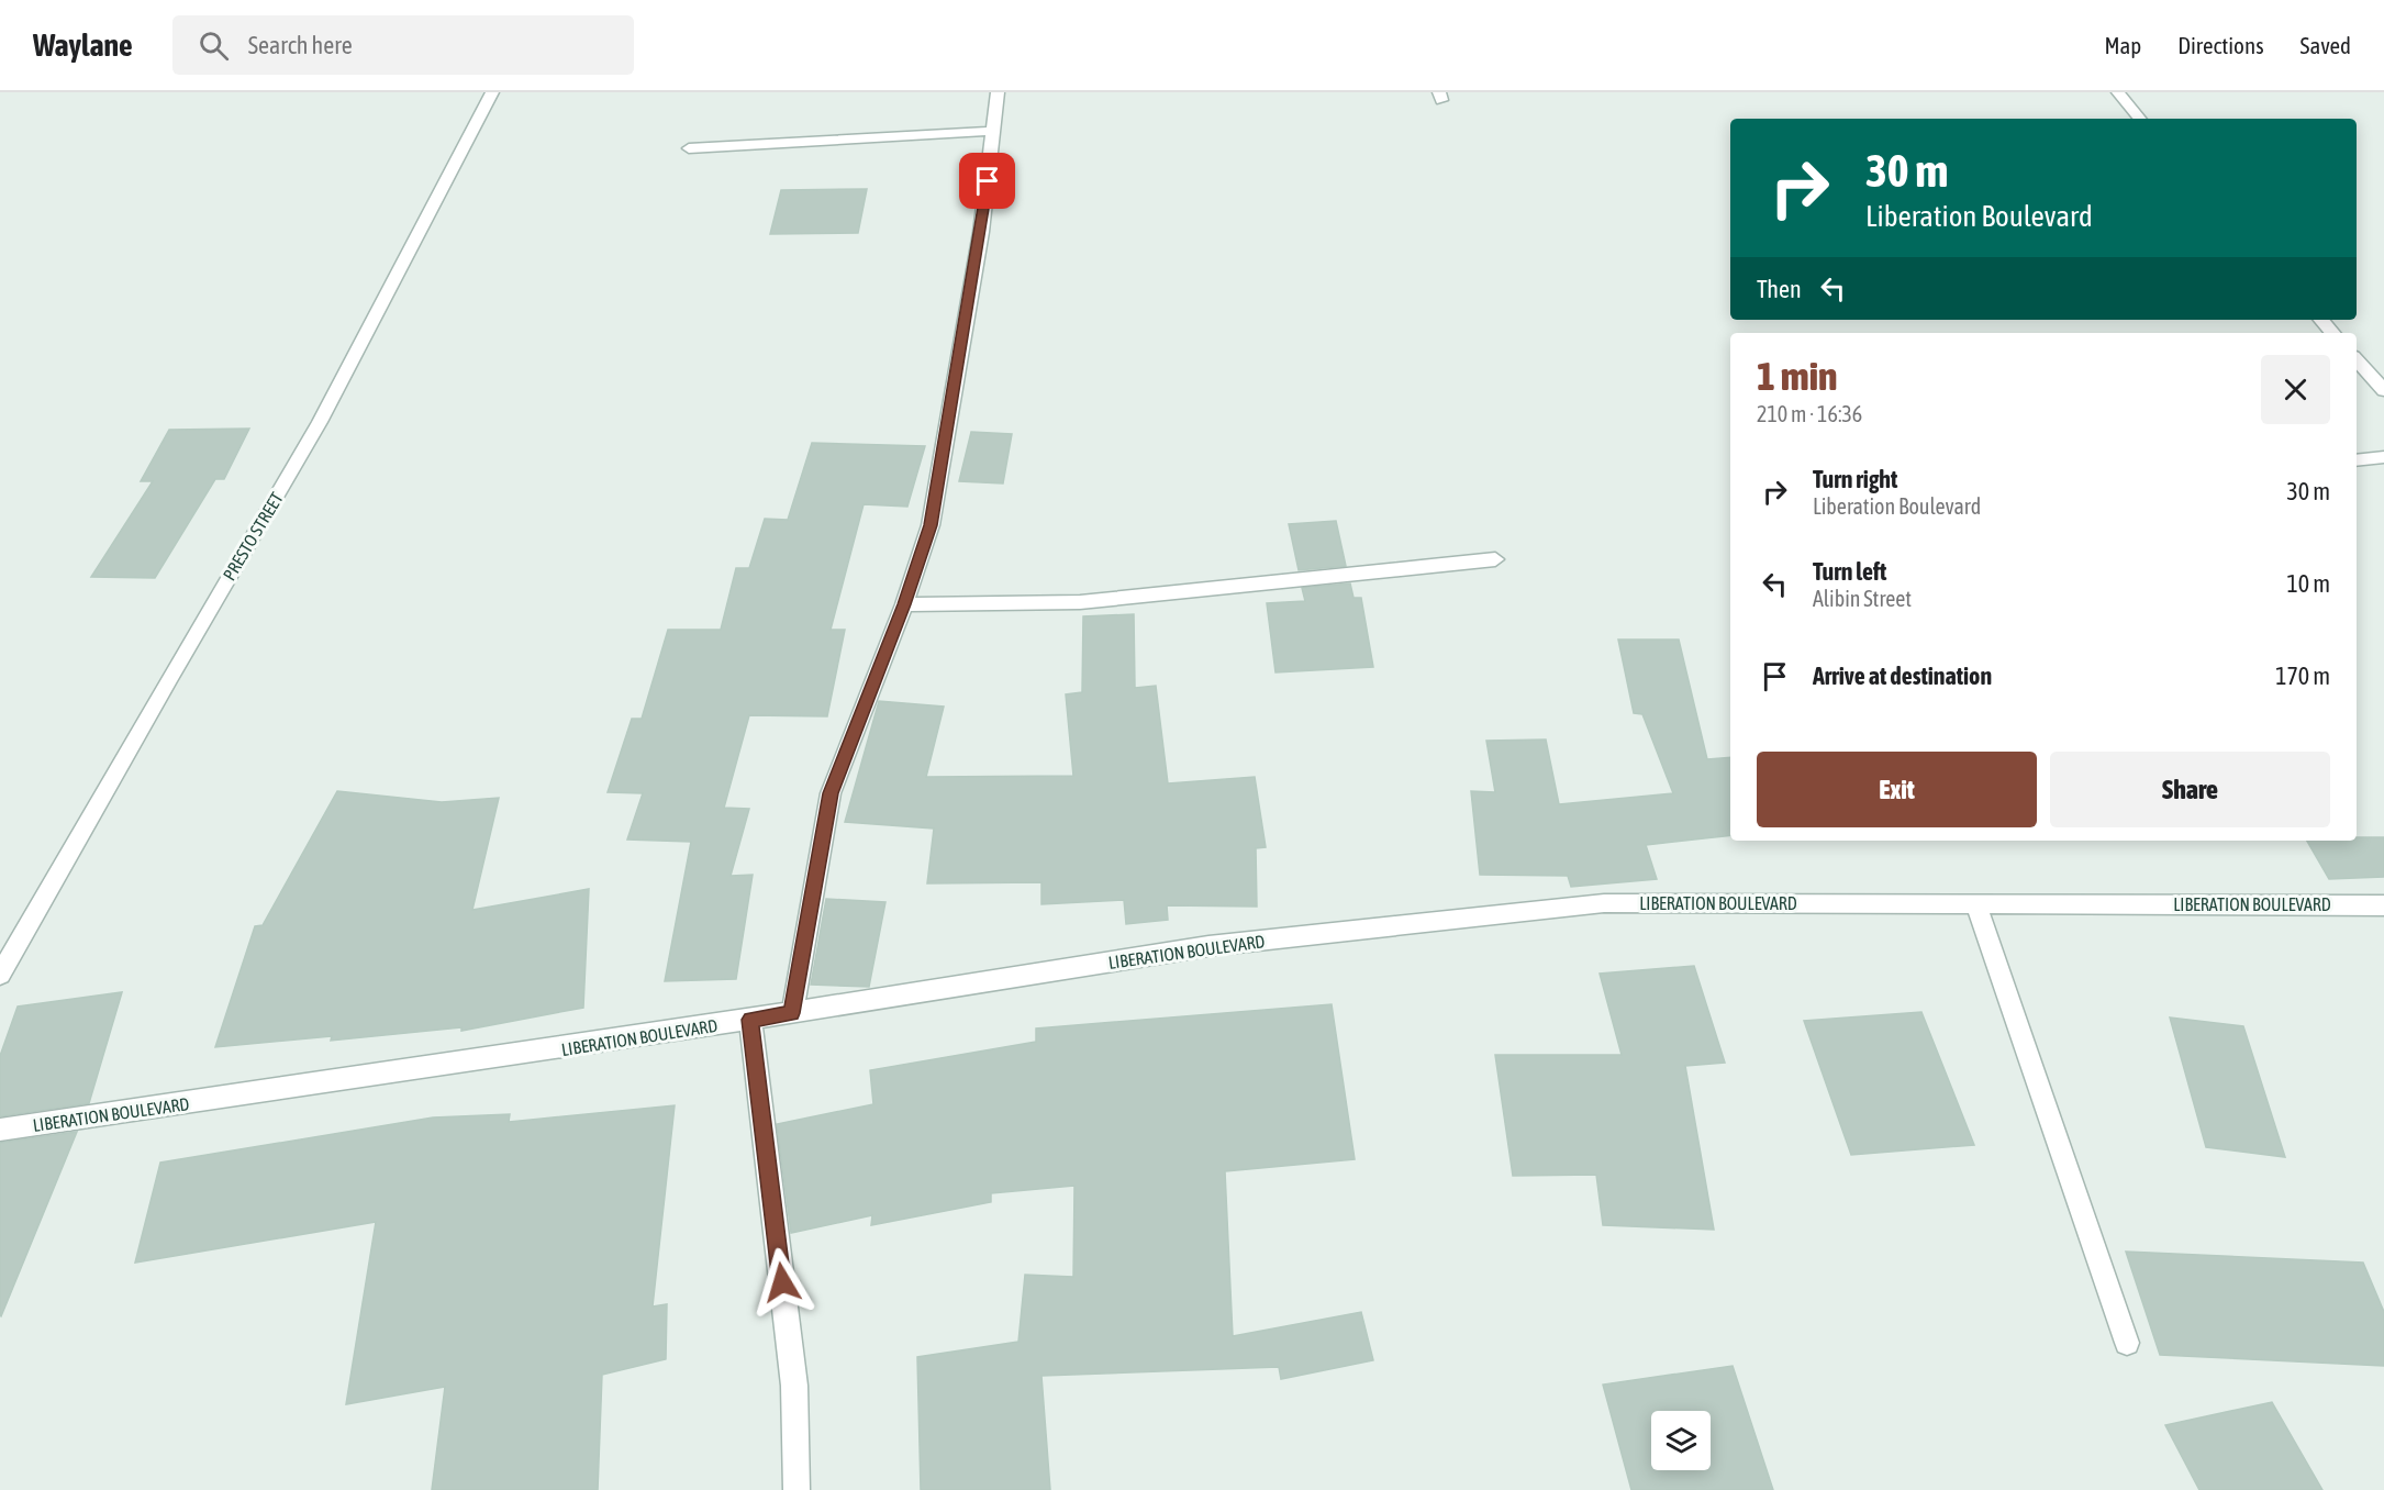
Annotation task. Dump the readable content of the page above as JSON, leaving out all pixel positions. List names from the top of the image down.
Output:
{
  "streets": {
    "street": ["PRESTO STREET", "LIBERATION BOULEVARD"]
  },
  "page": {
    "header": "Waylane",
    "search": "Search here",
    "nav": ["Map", "Directions", "Saved"],
    "turn": ["30 m", "Liberation Boulevard"],
    "then": "Then",
    "heading": ["1 min", "210 m · 16:36"],
    "list": [
      {
        "name": "Turn right",
        "note": "Liberation Boulevard",
        "value": "30 m"
      },
      {
        "name": "Turn left",
        "note": "Alibin Street",
        "value": "10 m"
      },
      {
        "name": "Arrive at destination",
        "value": "170 m"
      }
    ],
    "buttons": ["Exit", "Share"]
  }
}
